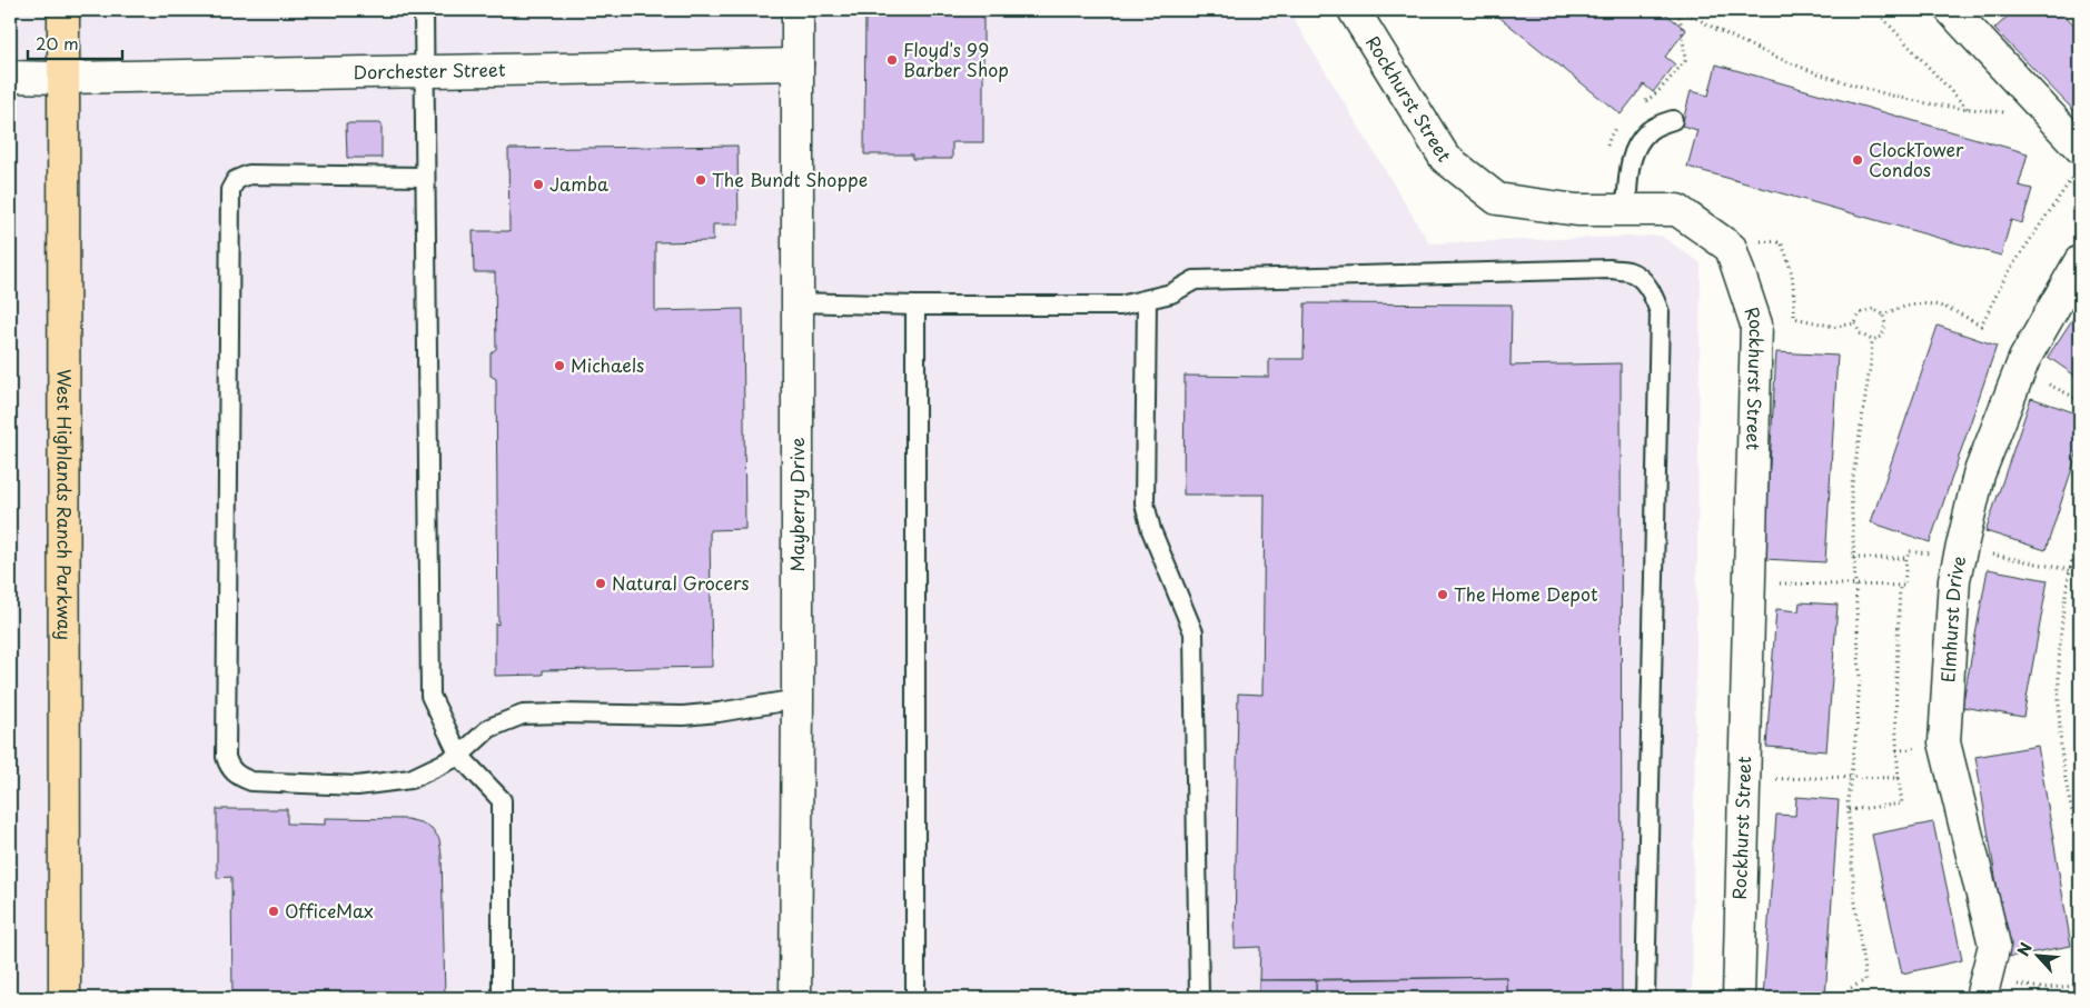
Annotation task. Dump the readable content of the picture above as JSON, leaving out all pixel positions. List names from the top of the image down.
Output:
{
  "streets": {
    "main road": ["West Highlands Ranch Parkway"],
    "street": [
      "Dorchester Street",
      "Rockhurst Street",
      "Mayberry Drive",
      "Elmhurst Drive"
    ]
  },
  "crossings": [
    ["Dorchester Street", "West Highlands Ranch Parkway"],
    ["Dorchester Street", "Mayberry Drive"]
  ],
  "places": [
    "Floyd's 99 Barber Shop",
    "ClockTower Condos",
    "The Bundt Shoppe",
    "Jamba",
    "Michaels",
    "Natural Grocers",
    "The Home Depot",
    "OfficeMax"
  ],
  "scale_bar": "20 m",
  "north": "top left"
}
